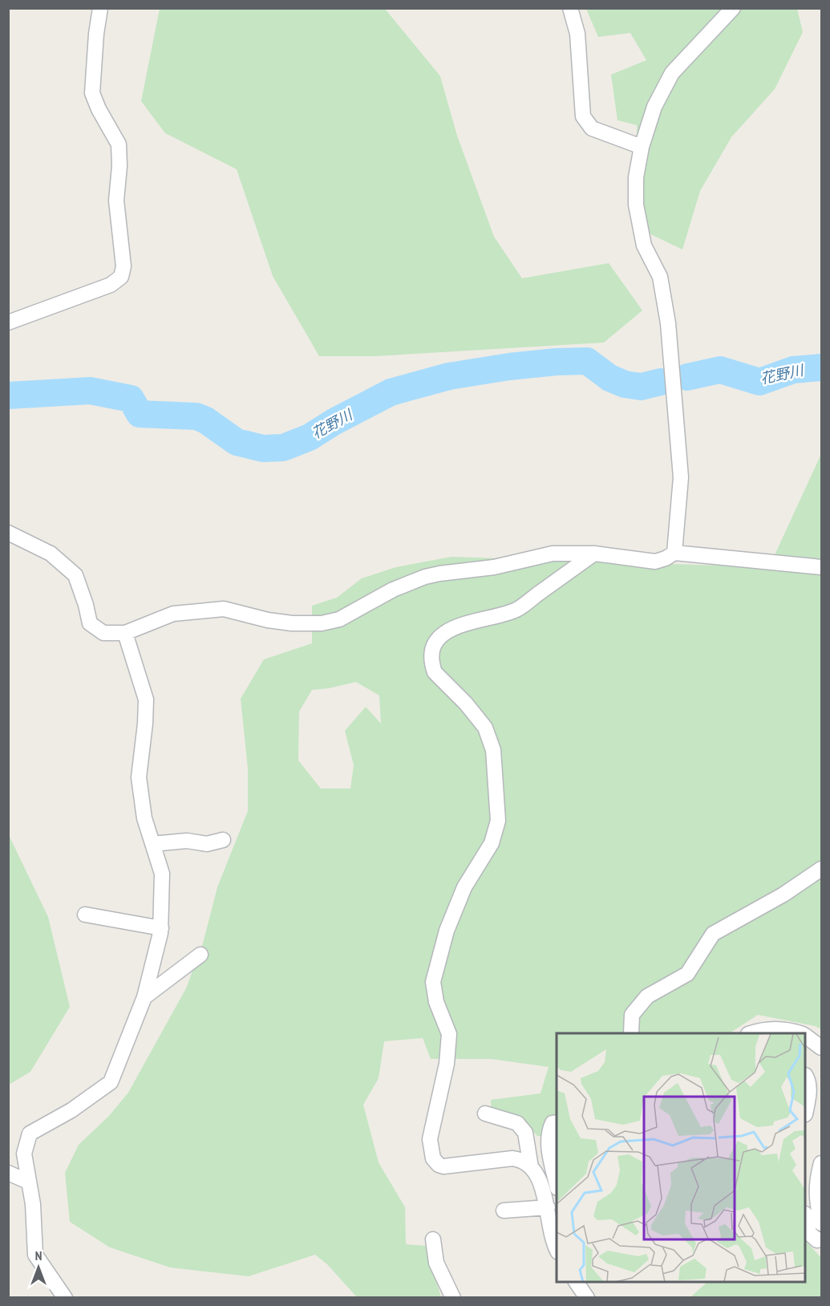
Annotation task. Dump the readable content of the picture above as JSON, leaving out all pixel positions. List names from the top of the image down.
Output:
{
  "water": ["花野川"],
  "north": "top"
}
